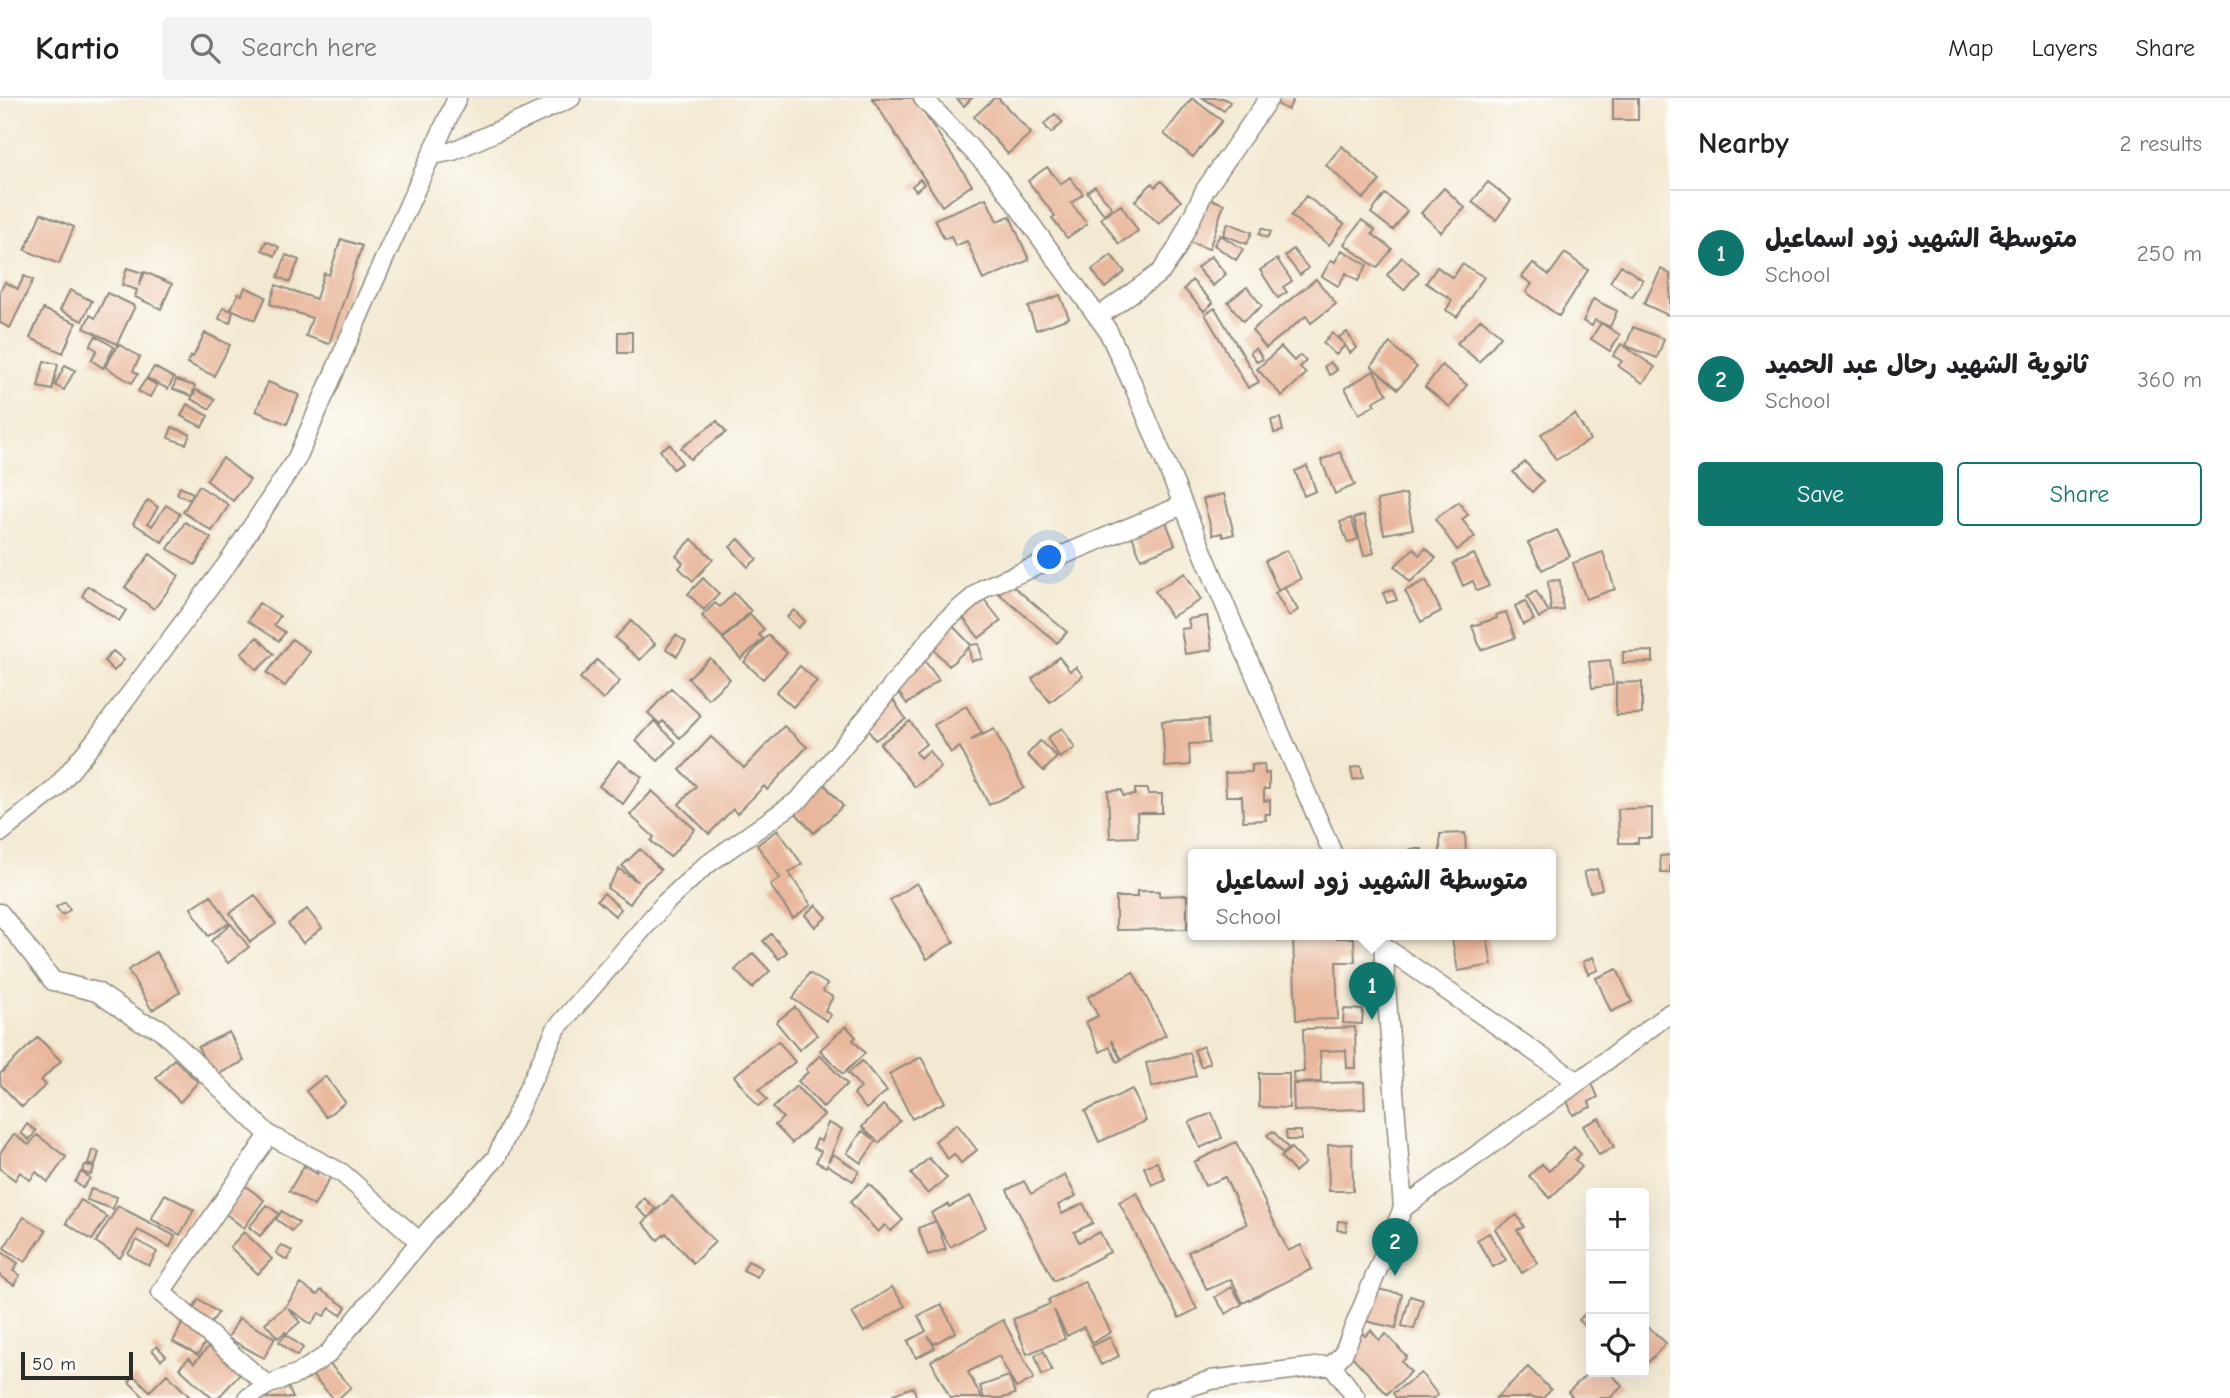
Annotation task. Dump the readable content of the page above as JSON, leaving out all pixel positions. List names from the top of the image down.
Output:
{
  "scale_bar": "50 m",
  "page": {
    "header": "Kartio",
    "search": "Search here",
    "nav": ["Map", "Layers", "Share"],
    "heading": ["Nearby", "2 results"],
    "list": [
      {
        "mark": "1",
        "name": "متوسطة الشهيد زود اسماعيل",
        "note": "School",
        "value": "250 m"
      },
      {
        "mark": "2",
        "name": "ثانوية الشهيد رحال عبد الحميد",
        "note": "School",
        "value": "360 m"
      }
    ],
    "buttons": ["Save", "Share"],
    "popup": ["متوسطة الشهيد زود اسماعيل", "School"],
    "pins": ["1", "2"],
    "map_buttons": ["+", "−"],
    "scale": "50 m"
  }
}
